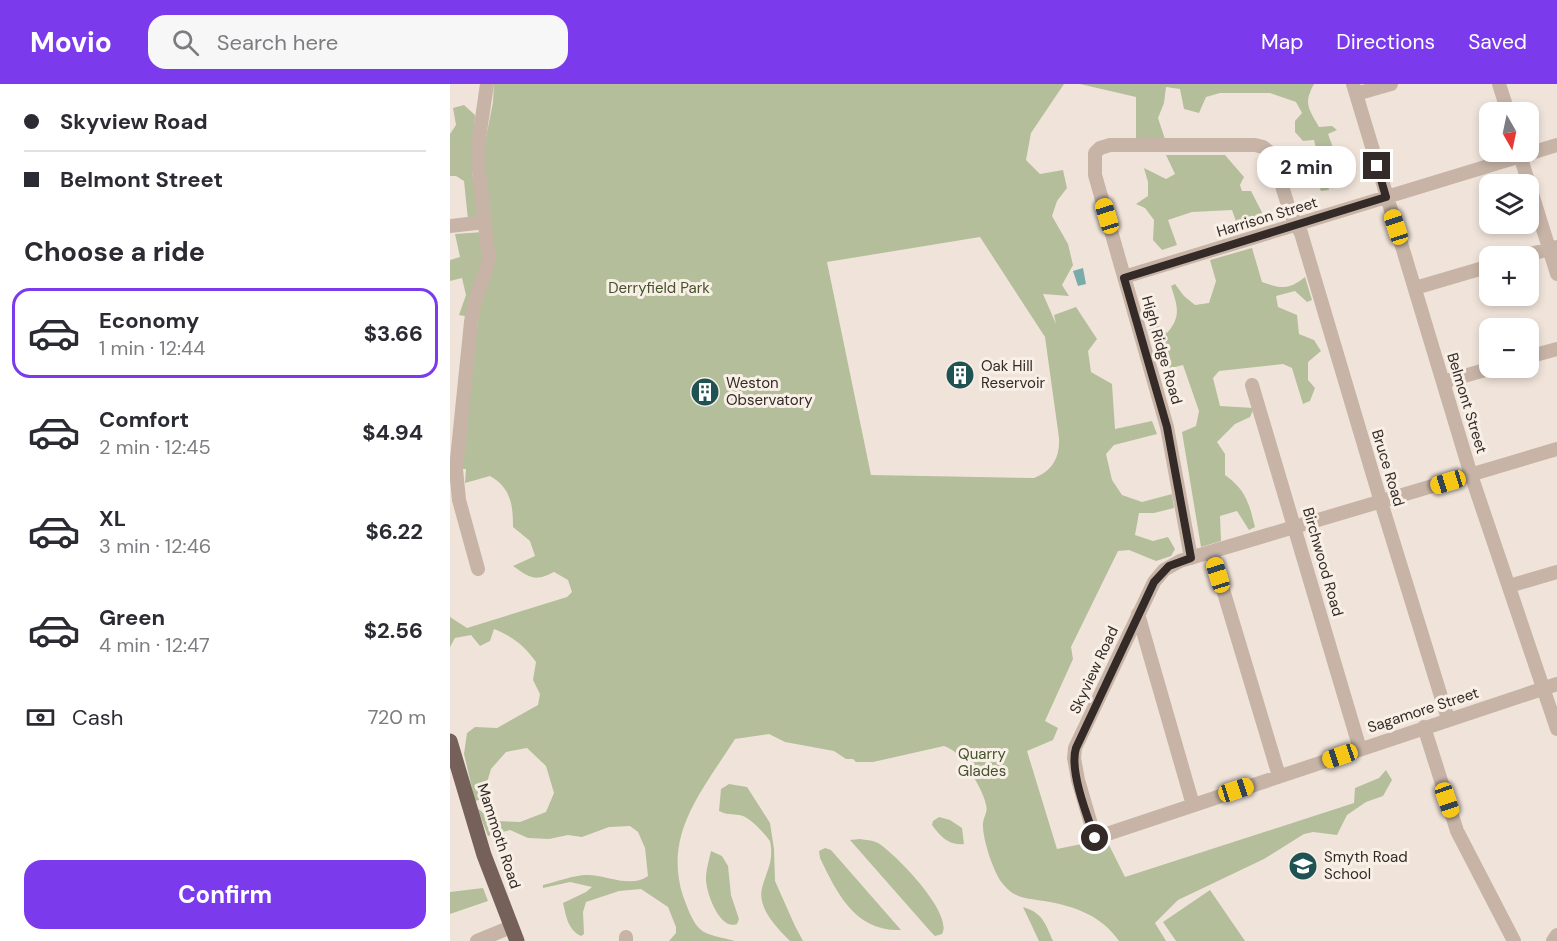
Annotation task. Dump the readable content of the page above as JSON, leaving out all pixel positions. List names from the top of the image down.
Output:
{
  "streets": {
    "main road": ["Mammoth Road"],
    "street": [
      "Harrison Street",
      "High Ridge Road",
      "Belmont Street",
      "Bruce Road",
      "Birchwood Road",
      "Skyview Road",
      "Sagamore Street"
    ]
  },
  "crossings": [
    ["Harrison Street", "High Ridge Road"],
    ["Harrison Street", "Belmont Street"],
    ["Harrison Street", "Bruce Road"],
    ["High Ridge Road", "Bruce Road"],
    ["High Ridge Road", "Skyview Road"],
    ["Belmont Street", "Skyview Road"],
    ["Belmont Street", "Sagamore Street"],
    ["Bruce Road", "Skyview Road"],
    ["Bruce Road", "Sagamore Street"],
    ["Birchwood Road", "Skyview Road"],
    ["Birchwood Road", "Sagamore Street"],
    ["Skyview Road", "Sagamore Street"]
  ],
  "parks": ["Derryfield Park", "Quarry Glades"],
  "places": {
    "building": ["Oak Hill Reservoir", "Weston Observatory"],
    "school or university": ["Smyth Road School"]
  },
  "north": "bottom",
  "page": {
    "header": "Movio",
    "search": "Search here",
    "nav": ["Map", "Directions", "Saved"],
    "banner": ["Skyview Road", "Belmont Street"],
    "map_buttons": ["+", "−"],
    "bubble": "2 min",
    "heading": "Choose a ride",
    "list": [
      {
        "name": "Economy",
        "note": "1 min · 12:44",
        "value": "$3.66"
      },
      {
        "name": "Comfort",
        "note": "2 min · 12:45",
        "value": "$4.94"
      },
      {
        "name": "XL",
        "note": "3 min · 12:46",
        "value": "$6.22"
      },
      {
        "name": "Green",
        "note": "4 min · 12:47",
        "value": "$2.56"
      }
    ],
    "pay": ["Cash", "720 m"],
    "buttons": "Confirm"
  }
}
